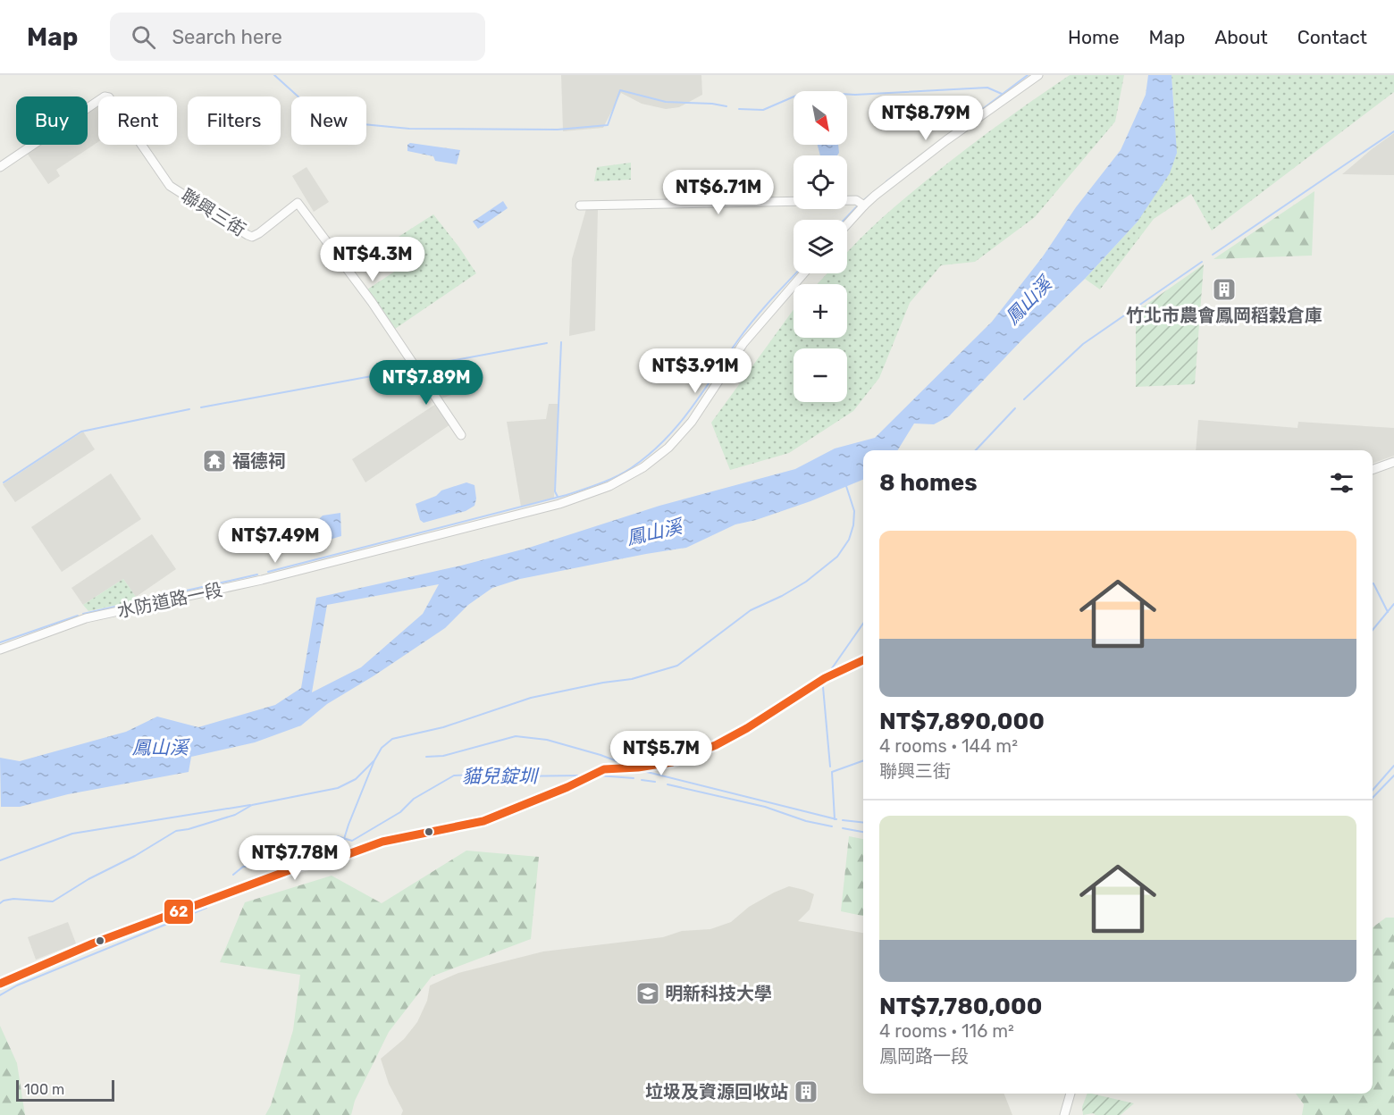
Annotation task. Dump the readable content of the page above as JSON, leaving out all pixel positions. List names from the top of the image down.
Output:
{
  "streets": {
    "street": ["聯興三街", "水防道路一段"]
  },
  "water": ["鳳山溪", "貓兒錠圳"],
  "places": {
    "building": ["竹北市農會鳳岡稻穀倉庫", "垃圾及資源回收站"],
    "temple": ["福德祠"],
    "school or university": ["明新科技大學"]
  },
  "lines": ["transit line 62"],
  "scale_bar": "100 m",
  "north": "bottom right",
  "page": {
    "header": "Map",
    "search": "Search here",
    "nav": [
      "Home",
      "Map",
      "About",
      "Contact"
    ],
    "map_buttons": ["+", "−"],
    "price": [
      "NT$8.79M",
      "NT$6.71M",
      "NT$4.3M",
      "NT$3.91M",
      "NT$7.89M",
      "NT$7.49M",
      "NT$5.7M",
      "NT$7.78M"
    ],
    "chip": [
      "Buy",
      "Rent",
      "Filters",
      "New"
    ],
    "heading": "8 homes",
    "list": [
      {
        "name": "NT$7,890,000",
        "note": "4 rooms · 144 m² · 聯興三街"
      },
      {
        "name": "NT$7,780,000",
        "note": "4 rooms · 116 m² · 鳳岡路一段"
      }
    ],
    "scale": "100 m"
  }
}
